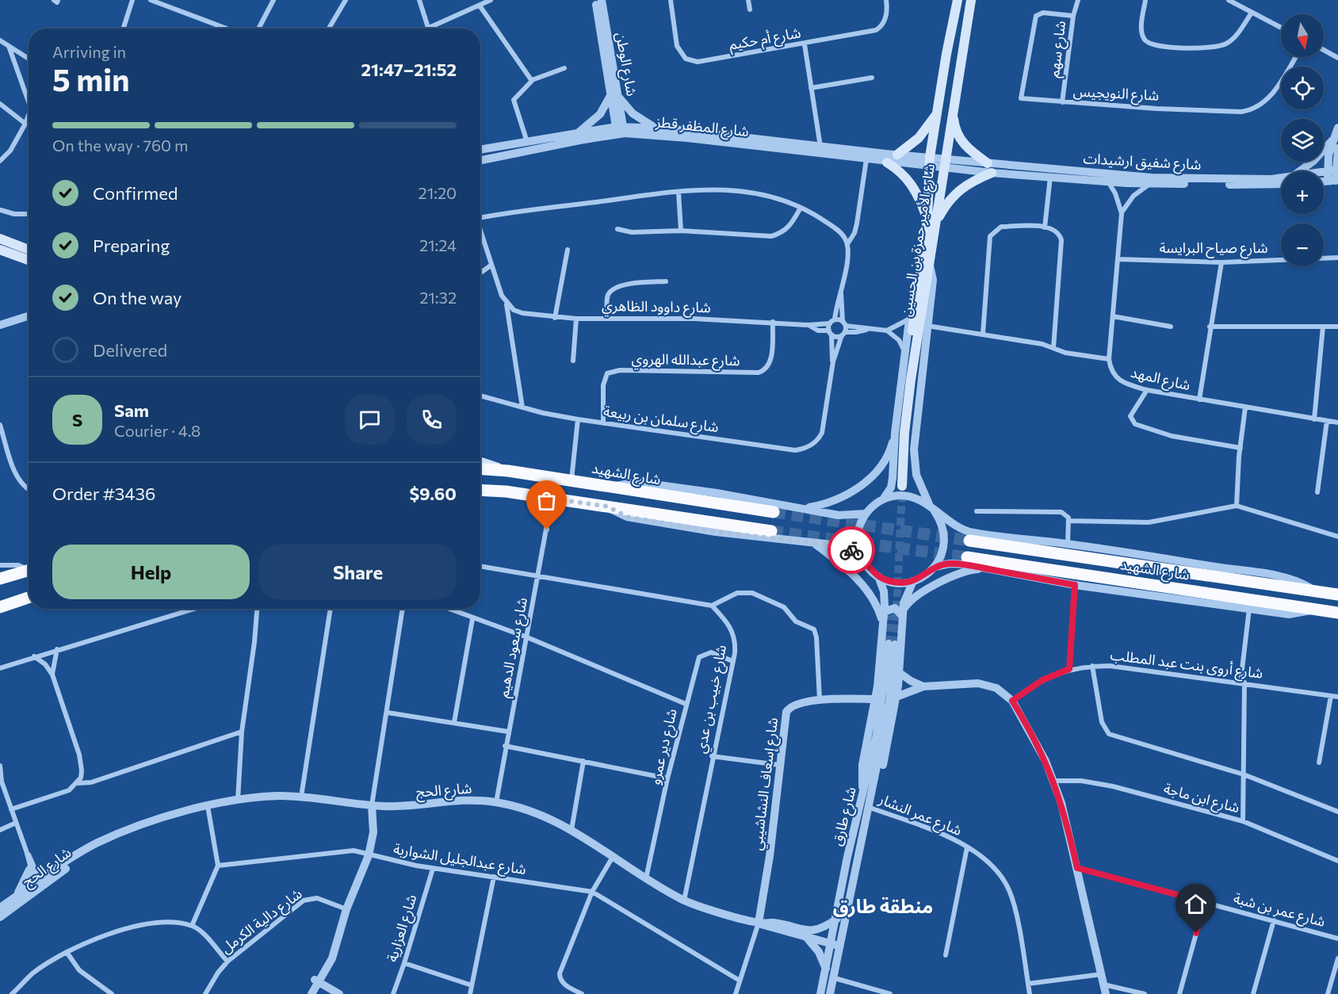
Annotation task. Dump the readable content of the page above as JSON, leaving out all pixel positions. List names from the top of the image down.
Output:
{
  "streets": {
    "highway": ["شارع الشهيد"],
    "main road": ["شارع الأمير حمزة بن الحسين"],
    "street": [
      "شارع أم حكيم",
      "شارع سهم",
      "شارع الوطن",
      "شارع النويجيس",
      "شارع المظفر قطز",
      "شارع شفيق ارشيدات",
      "شارع صياح البرايسة",
      "شارع داوود الظاهري",
      "شارع عبدالله الهروي",
      "شارع المهد",
      "شارع سلمان بن ربيعة",
      "شارع سعود الدهيم",
      "شارع أروى بنت عبد المطلب",
      "شارع خبيب بن عدي",
      "شارع دير عمرو",
      "شارع إسعاف النشاشيبي",
      "شارع الحج",
      "شارع ابن ماجة",
      "شارع عمر النشار",
      "شارع طارق",
      "شارع عبدالجليل الشواربة",
      "شارع عمر بن شبة",
      "شارع دالية الكرمل",
      "شارع العزارية"
    ]
  },
  "crossings": [
    ["شارع سهم", "شارع النويجيس"],
    ["شارع الوطن", "شارع المظفر قطز"],
    ["شارع المظفر قطز", "شارع الأمير حمزة بن الحسين"],
    ["شارع شفيق ارشيدات", "شارع الأمير حمزة بن الحسين"],
    ["شارع شفيق ارشيدات", "شارع المهد"],
    ["شارع صياح البرايسة", "شارع المهد"],
    ["شارع داوود الظاهري", "شارع عبدالله الهروي"],
    ["شارع داوود الظاهري", "شارع سلمان بن ربيعة"],
    ["شارع عبدالله الهروي", "شارع سلمان بن ربيعة"],
    ["شارع سعود الدهيم", "شارع الحج"],
    ["شارع خبيب بن عدي", "شارع دير عمرو"],
    ["شارع خبيب بن عدي", "شارع الحج"],
    ["شارع دير عمرو", "شارع الحج"],
    ["شارع إسعاف النشاشيبي", "شارع الحج"],
    ["شارع الحج", "شارع طارق"],
    ["شارع عمر النشار", "شارع طارق"],
    ["شارع عبدالجليل الشواربة", "شارع العزارية"]
  ],
  "districts": ["منطقة طارق"],
  "north": "bottom",
  "page": {
    "map_buttons": ["+", "−"],
    "heading": ["5 min", "Arriving in", "21:47–21:52"],
    "panel": [
      "Sam",
      "Courier · 4.8",
      "Order #3436",
      "$9.60"
    ],
    "bar": "On the way · 760 m",
    "list": [
      ["Confirmed", "21:20"],
      ["Preparing", "21:24"],
      ["On the way", "21:32"],
      "Delivered"
    ],
    "round": "S",
    "buttons": ["Help", "Share"]
  }
}
